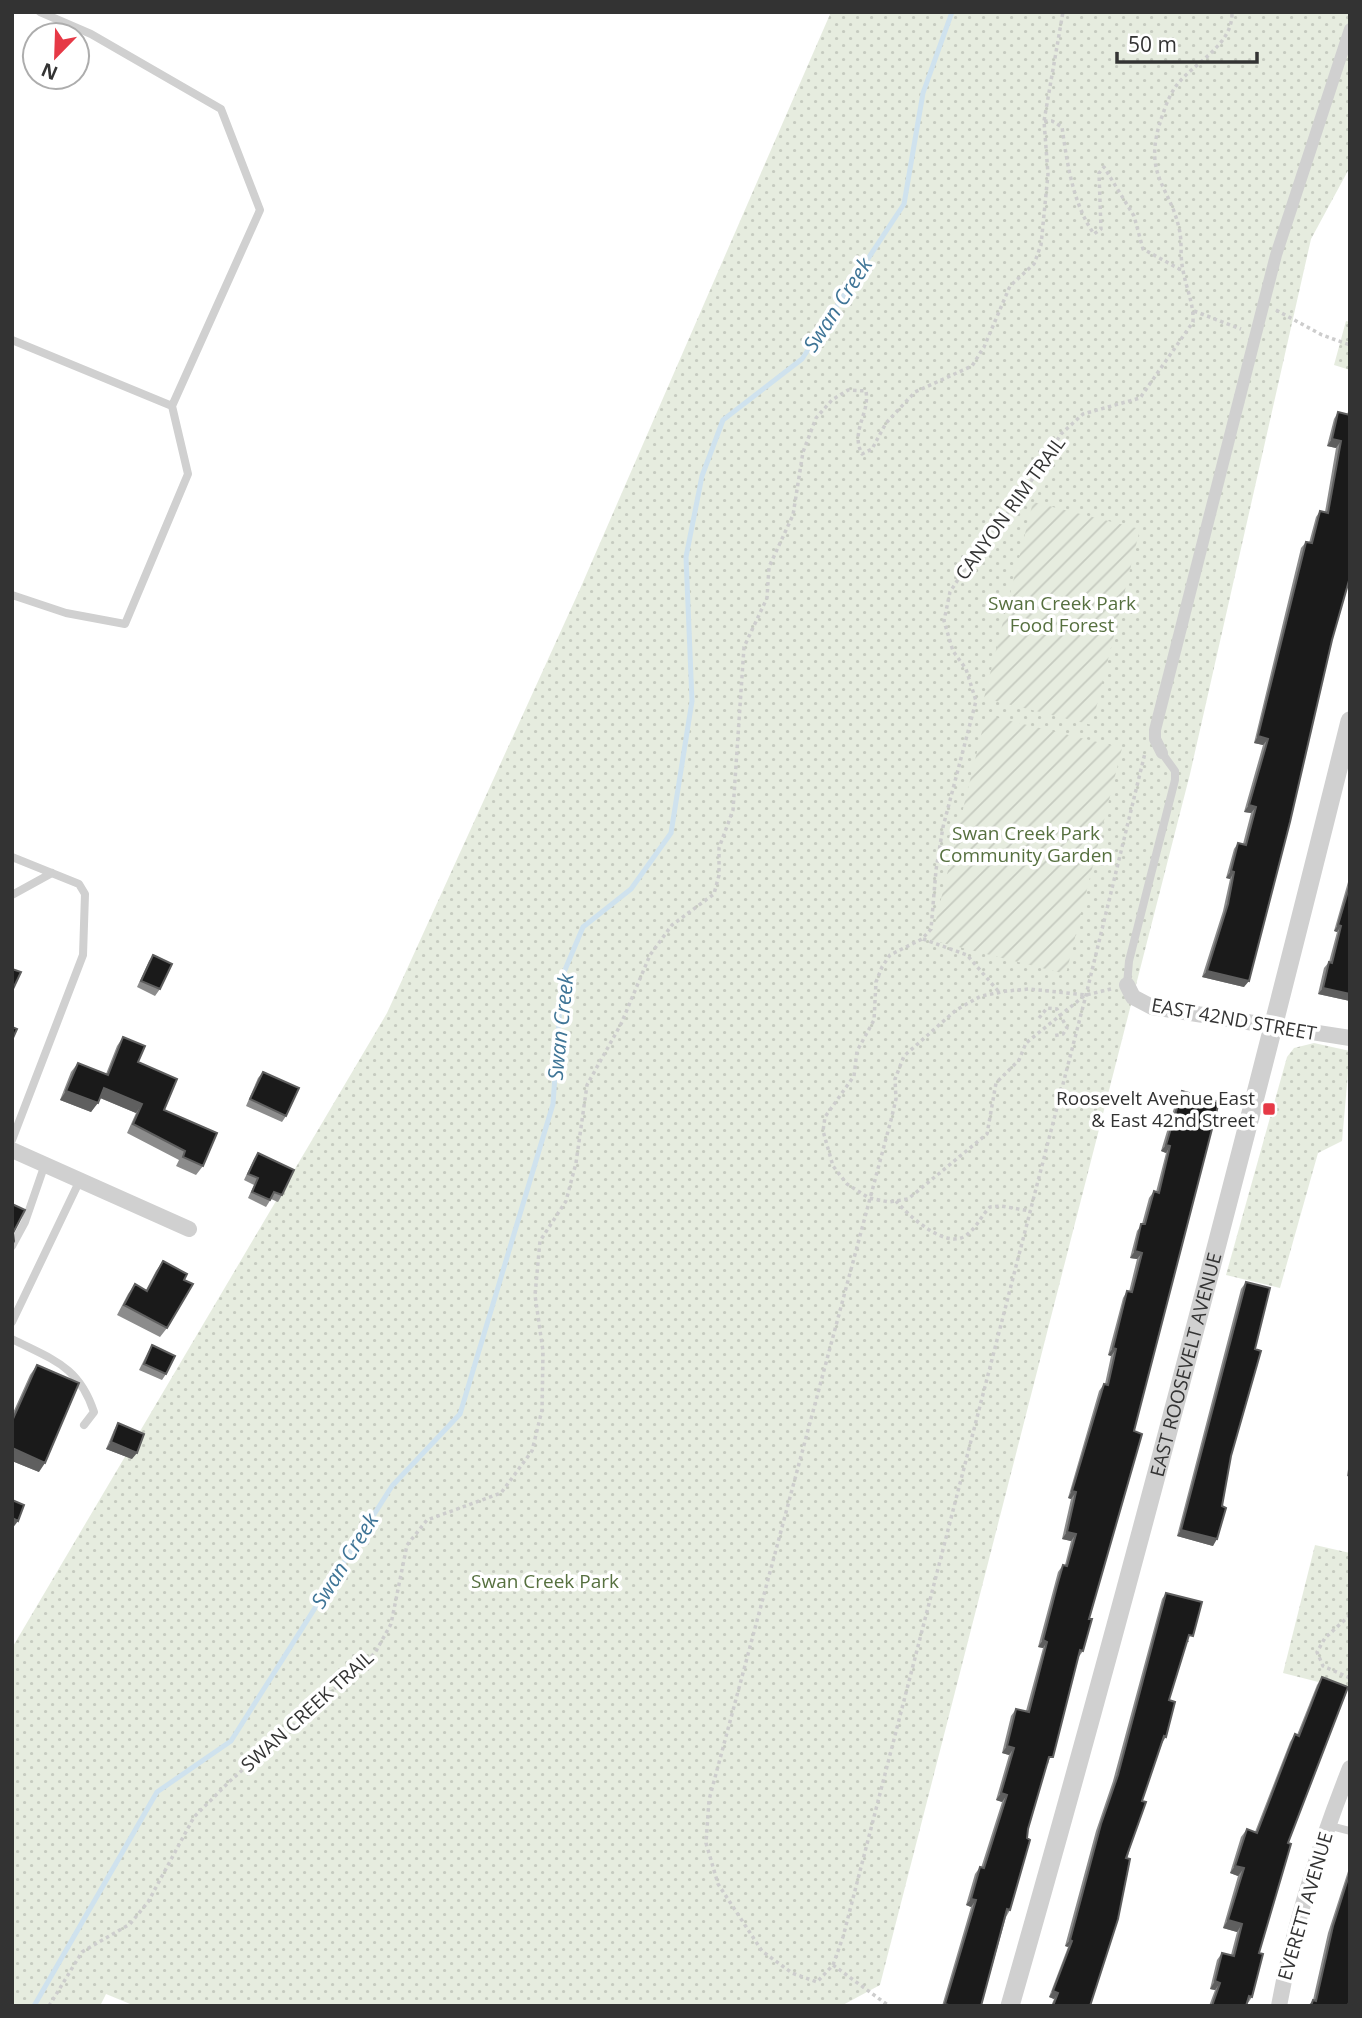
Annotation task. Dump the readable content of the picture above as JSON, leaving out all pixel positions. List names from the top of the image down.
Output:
{
  "streets": {
    "street": ["EAST 42ND STREET", "EAST ROOSEVELT AVENUE", "EVERETT AVENUE"],
    "path": ["CANYON RIM TRAIL", "SWAN CREEK TRAIL"]
  },
  "crossings": [
    ["EAST 42ND STREET", "EAST ROOSEVELT AVENUE"]
  ],
  "water": ["Swan Creek"],
  "parks": ["Swan Creek Park Food Forest", "Swan Creek Park Community Garden", "Swan Creek Park"],
  "places": {
    "transit": ["Roosevelt Avenue East & East 42nd Street"]
  },
  "scale_bar": "50 m",
  "north": "bottom left"
}
